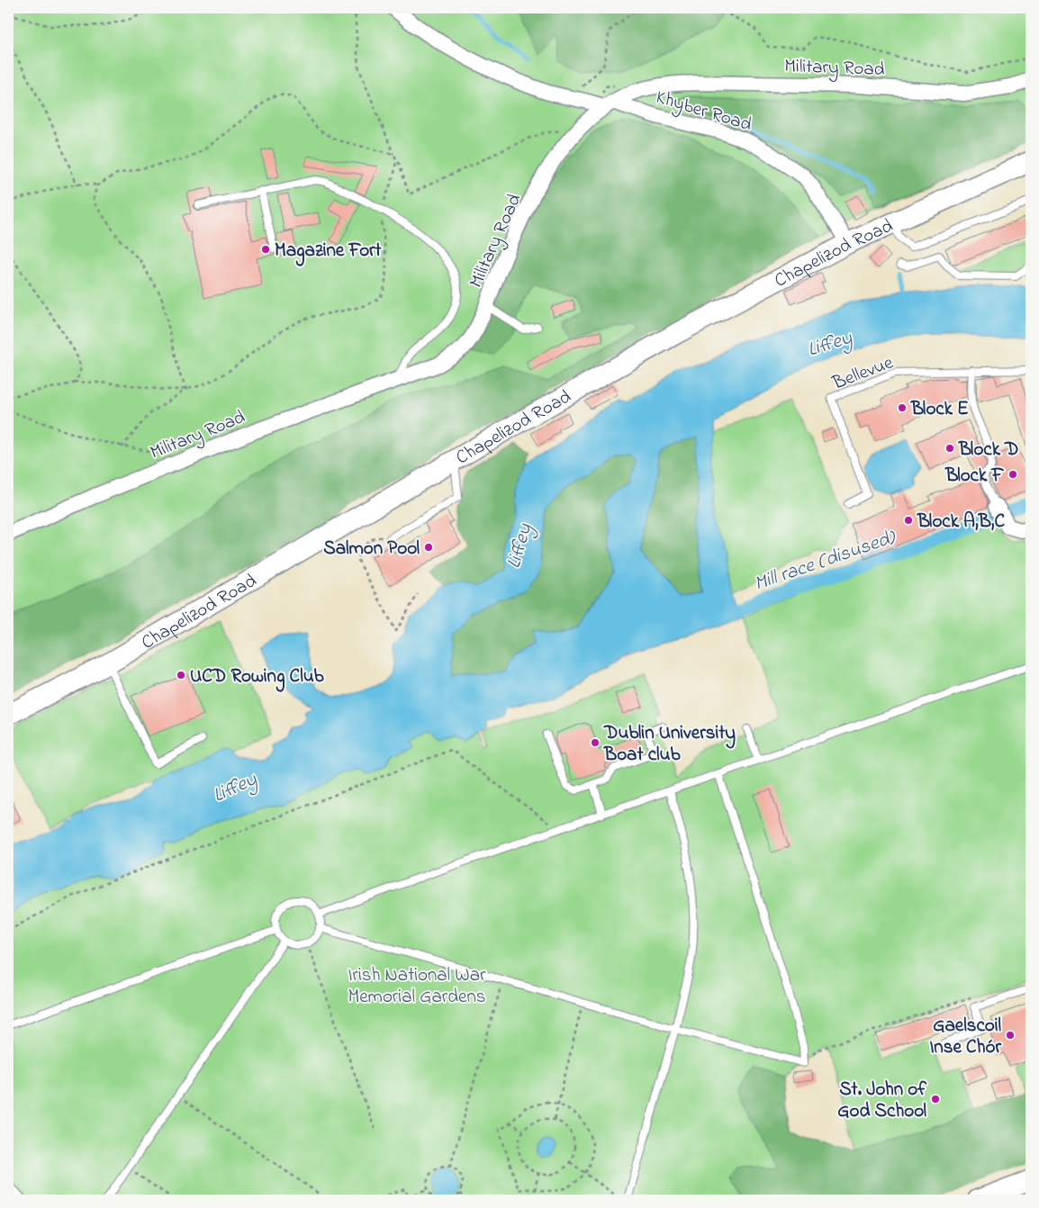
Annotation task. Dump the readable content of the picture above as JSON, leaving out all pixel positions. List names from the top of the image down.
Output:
{
  "streets": {
    "main road": ["Chapelizod Road"],
    "street": ["Military Road", "Khyber Road"],
    "lane": ["Bellevue"]
  },
  "crossings": [
    ["Military Road", "Khyber Road"],
    ["Khyber Road", "Chapelizod Road"]
  ],
  "water": ["Liffey", "Mill race (disused)"],
  "parks": ["Irish National War Memorial Gardens"],
  "places": [
    "Magazine Fort",
    "Block E",
    "Block D",
    "Block F",
    "Block A,B,C",
    "Salmon Pool",
    "UCD Rowing Club",
    "Dublin University Boat club",
    "Gaelscoil Inse Chór",
    "St. John of God School"
  ]
}
